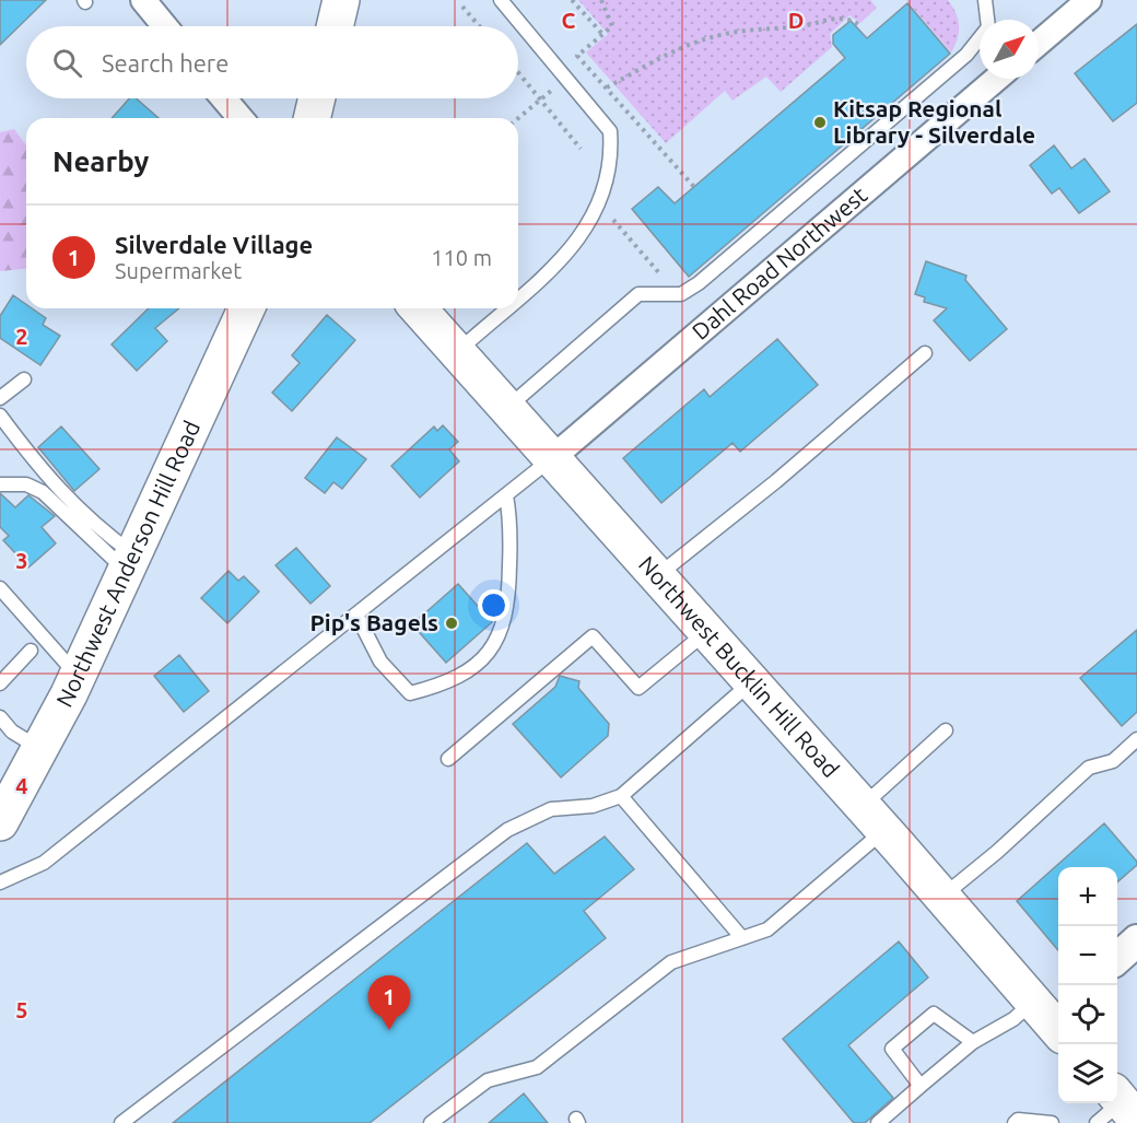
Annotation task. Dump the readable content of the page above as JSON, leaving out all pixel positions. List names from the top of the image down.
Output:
{
  "streets": {
    "main road": ["Northwest Anderson Hill Road", "Northwest Bucklin Hill Road"],
    "street": ["Dahl Road Northwest"]
  },
  "crossings": [
    ["Dahl Road Northwest", "Northwest Bucklin Hill Road"]
  ],
  "places": ["Kitsap Regional Library - Silverdale", "Pip's Bagels"],
  "north": "top right",
  "page": {
    "search": "Search here",
    "heading": "Nearby",
    "list": [
      {
        "mark": "1",
        "name": "Silverdale Village",
        "note": "Supermarket",
        "value": "110 m"
      }
    ],
    "map_buttons": ["+", "−"],
    "pins": "1"
  },
  "grid": {
    "columns": ["C", "D"],
    "rows": [
      "2",
      "3",
      "4",
      "5"
    ]
  }
}
